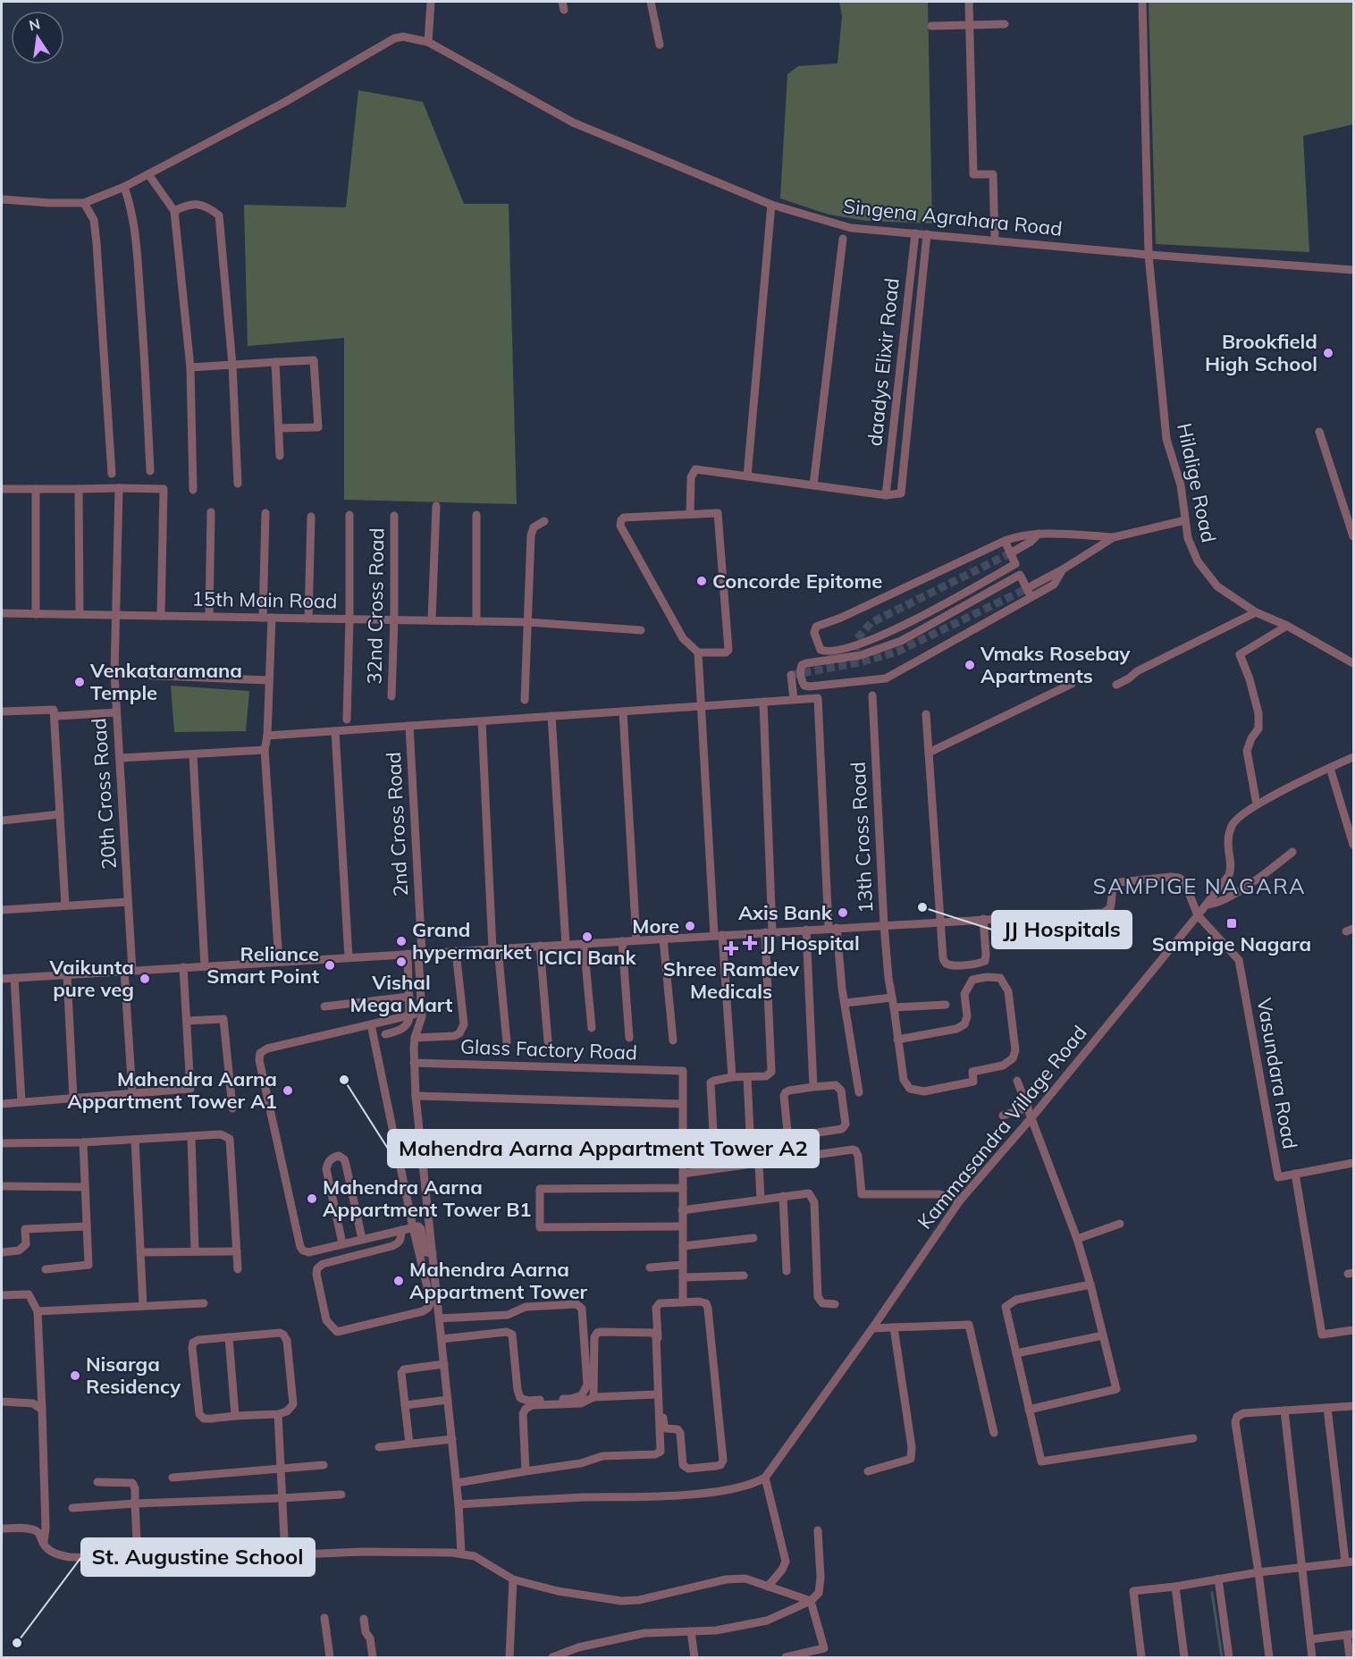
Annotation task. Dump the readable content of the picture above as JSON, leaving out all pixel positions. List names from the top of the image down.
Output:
{
  "streets": {
    "street": [
      "Singena Agrahara Road",
      "daadys Elixir Road",
      "Hilalige Road",
      "15th Main Road",
      "32nd Cross Road",
      "20th Cross Road",
      "2nd Cross Road",
      "13th Cross Road",
      "Glass Factory Road",
      "Vasundara Road",
      "Kammasandra Village Road"
    ]
  },
  "crossings": [
    ["Singena Agrahara Road", "daadys Elixir Road"],
    ["Singena Agrahara Road", "Hilalige Road"],
    ["15th Main Road", "32nd Cross Road"],
    ["15th Main Road", "20th Cross Road"],
    ["2nd Cross Road", "Glass Factory Road"],
    ["Vasundara Road", "Kammasandra Village Road"]
  ],
  "districts": ["SAMPIGE NAGARA"],
  "places": {
    "other": [
      "Brookfield High School",
      "Concorde Epitome",
      "Vmaks Rosebay Apartments",
      "Venkataramana Temple",
      "JJ Hospitals",
      "Axis Bank",
      "More",
      "ICICI Bank",
      "Grand hypermarket",
      "Vishal Mega Mart",
      "Reliance Smart Point",
      "Vaikunta pure veg",
      "Mahendra Aarna Appartment Tower A2",
      "Mahendra Aarna Appartment Tower A1",
      "Mahendra Aarna Appartment Tower B1",
      "Mahendra Aarna Appartment Tower",
      "Nisarga Residency",
      "St. Augustine School"
    ],
    "transit": ["Sampige Nagara"],
    "health": ["JJ Hospital", "Shree Ramdev Medicals"]
  },
  "north": "top"
}
